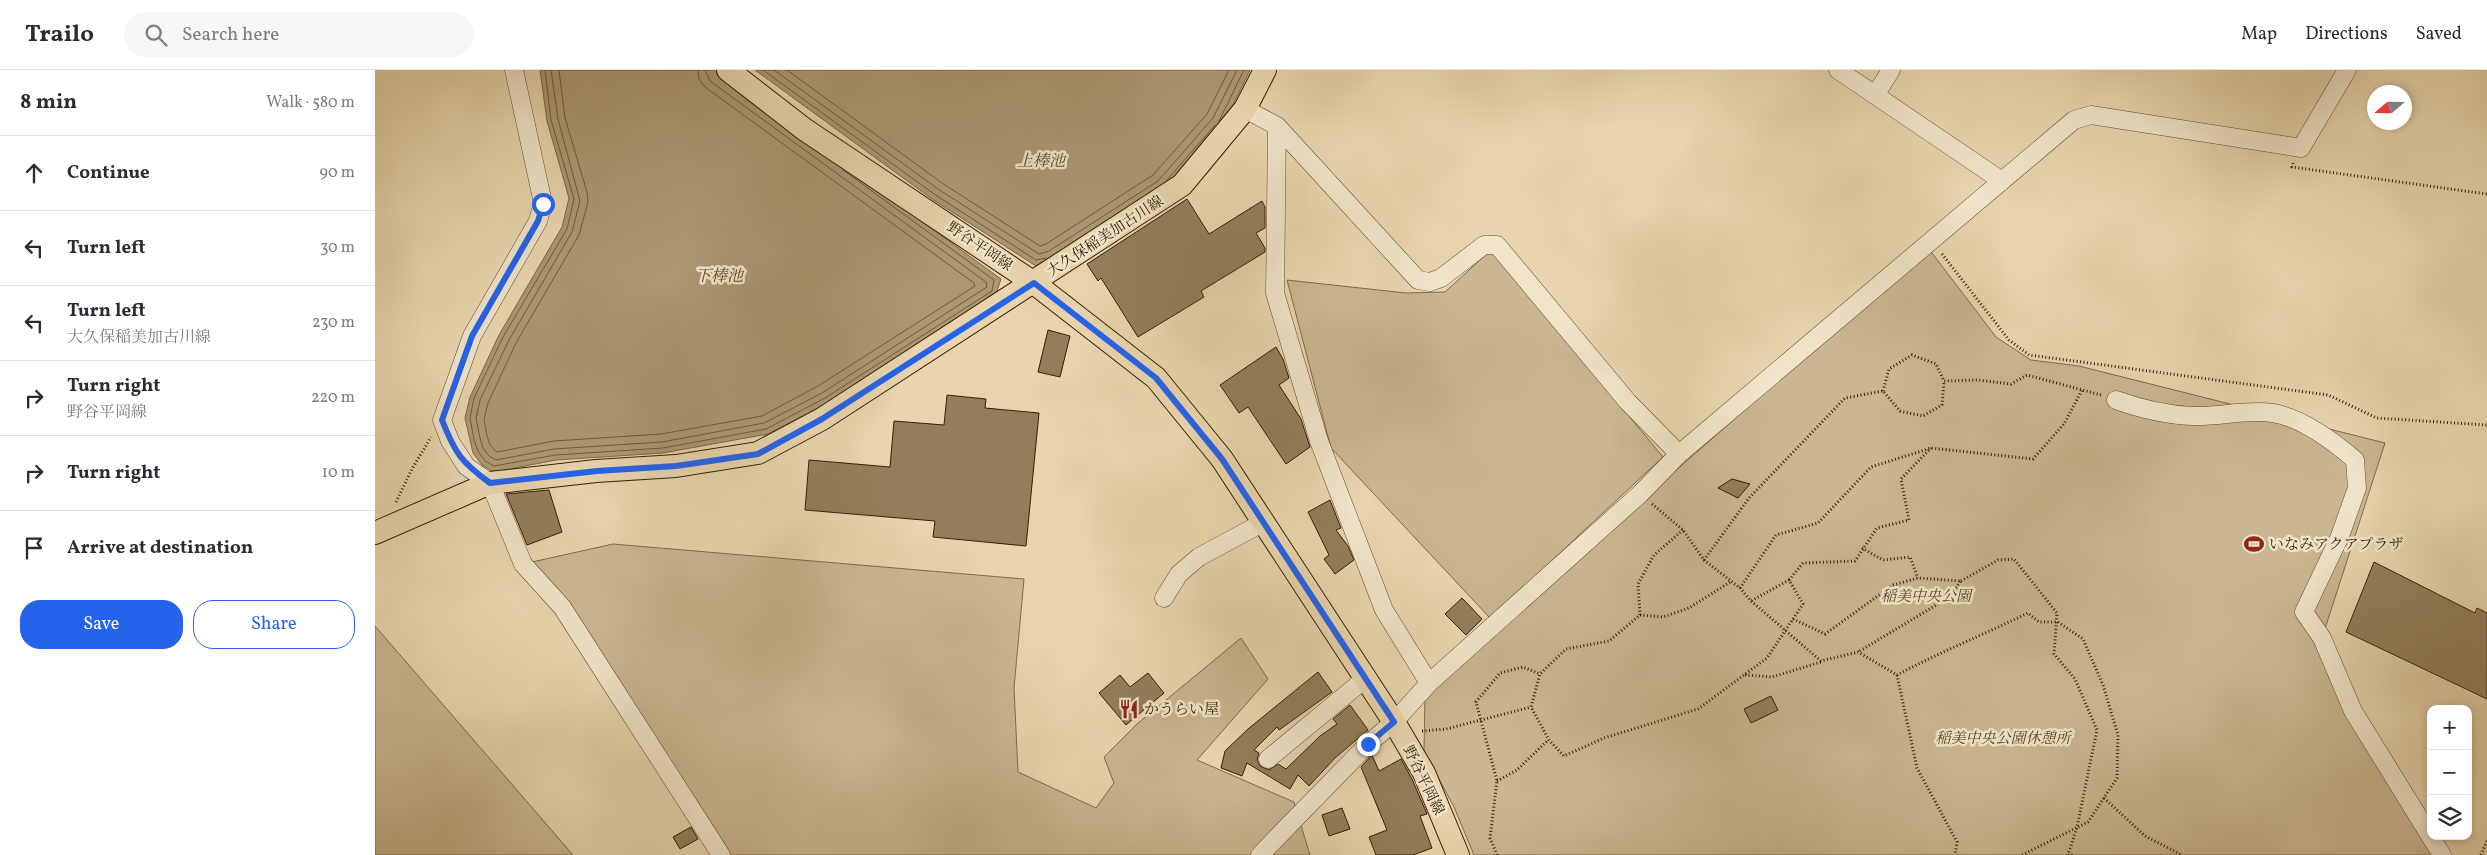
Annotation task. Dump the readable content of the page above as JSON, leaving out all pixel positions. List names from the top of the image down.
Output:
{
  "streets": {
    "main road": ["大久保稲美加古川線", "野谷平岡線"]
  },
  "crossings": [
    ["大久保稲美加古川線", "野谷平岡線"]
  ],
  "water": ["上棒池", "下棒池"],
  "parks": ["稲美中央公園", "稲美中央公園休憩所"],
  "places": {
    "sports": ["いなみアクアプラザ"],
    "restaurant": ["かうらい屋"]
  },
  "north": "left",
  "page": {
    "header": "Trailo",
    "search": "Search here",
    "nav": ["Map", "Directions", "Saved"],
    "heading": ["8 min", "Walk · 580 m"],
    "list": [
      ["Continue", "90 m"],
      ["Turn left", "30 m"],
      ["Turn left", "大久保稲美加古川線", "230 m"],
      ["Turn right", "野谷平岡線", "220 m"],
      ["Turn right", "10 m"],
      "Arrive at destination"
    ],
    "buttons": ["Save", "Share"],
    "map_buttons": ["+", "−"]
  }
}
